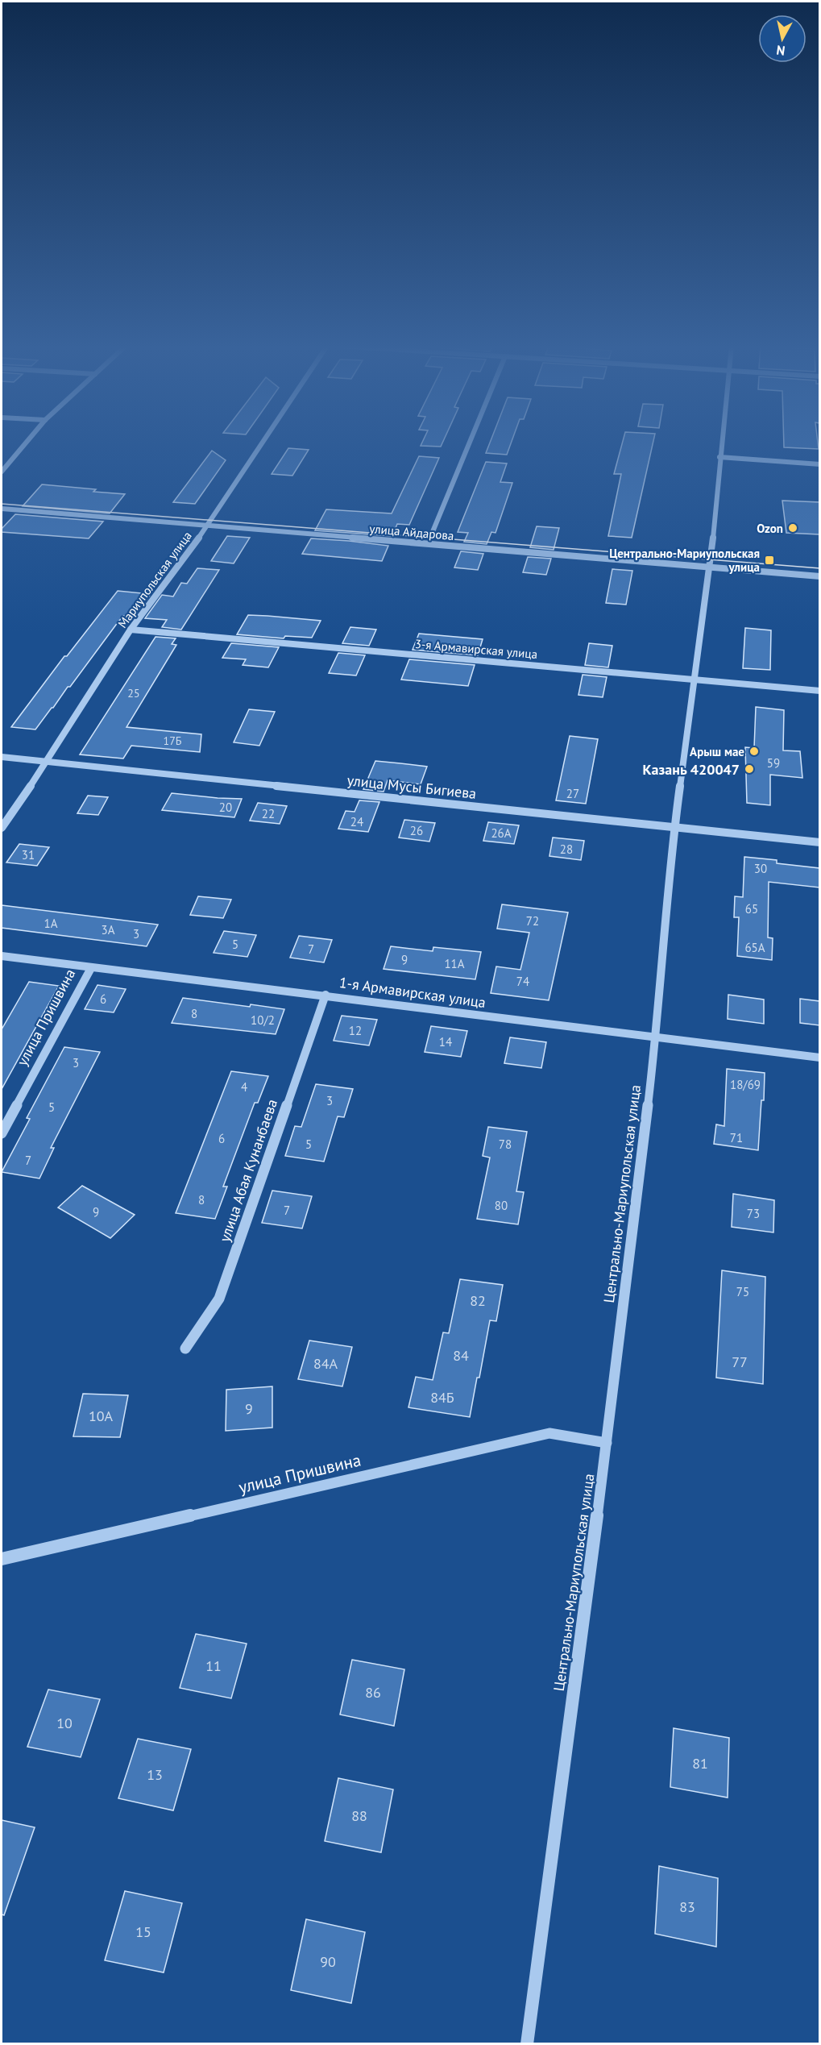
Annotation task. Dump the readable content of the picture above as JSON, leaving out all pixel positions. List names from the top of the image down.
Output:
{
  "streets": {
    "street": [
      "улица Айдарова",
      "Мариупольская улица",
      "3-я Армавирская улица",
      "улица Мусы Бигиева",
      "1-я Армавирская улица",
      "улица Пришвина",
      "улица Абая Кунанбаева",
      "Центрально-Мариупольская улица"
    ]
  },
  "crossings": [
    ["улица Айдарова", "Мариупольская улица"],
    ["улица Айдарова", "Центрально-Мариупольская улица"],
    ["Мариупольская улица", "3-я Армавирская улица"],
    ["Мариупольская улица", "улица Мусы Бигиева"],
    ["3-я Армавирская улица", "Центрально-Мариупольская улица"],
    ["улица Мусы Бигиева", "Центрально-Мариупольская улица"],
    ["1-я Армавирская улица", "улица Пришвина"],
    ["1-я Армавирская улица", "улица Абая Кунанбаева"],
    ["1-я Армавирская улица", "Центрально-Мариупольская улица"],
    ["улица Пришвина", "Центрально-Мариупольская улица"]
  ],
  "places": {
    "other": ["Ozon", "Арыш мае", "Казань 420047"],
    "transit": ["Центрально-Мариупольская улица"]
  },
  "house_numbers": [
    "25",
    "17Б",
    "59",
    "27",
    "20",
    "22",
    "24",
    "26",
    "26А",
    "28",
    "31",
    "30",
    "65",
    "72",
    "1А",
    "3А",
    "3",
    "5",
    "65А",
    "7",
    "9",
    "11А",
    "74",
    "6",
    "8",
    "10/2",
    "12",
    "14",
    "3",
    "18/69",
    "4",
    "3",
    "5",
    "71",
    "6",
    "5",
    "78",
    "7",
    "8",
    "80",
    "7",
    "9",
    "73",
    "75",
    "82",
    "84",
    "77",
    "84А",
    "84Б",
    "9",
    "10А",
    "11",
    "86",
    "10",
    "81",
    "13",
    "88",
    "83",
    "15",
    "90"
  ],
  "north": "bottom"
}
